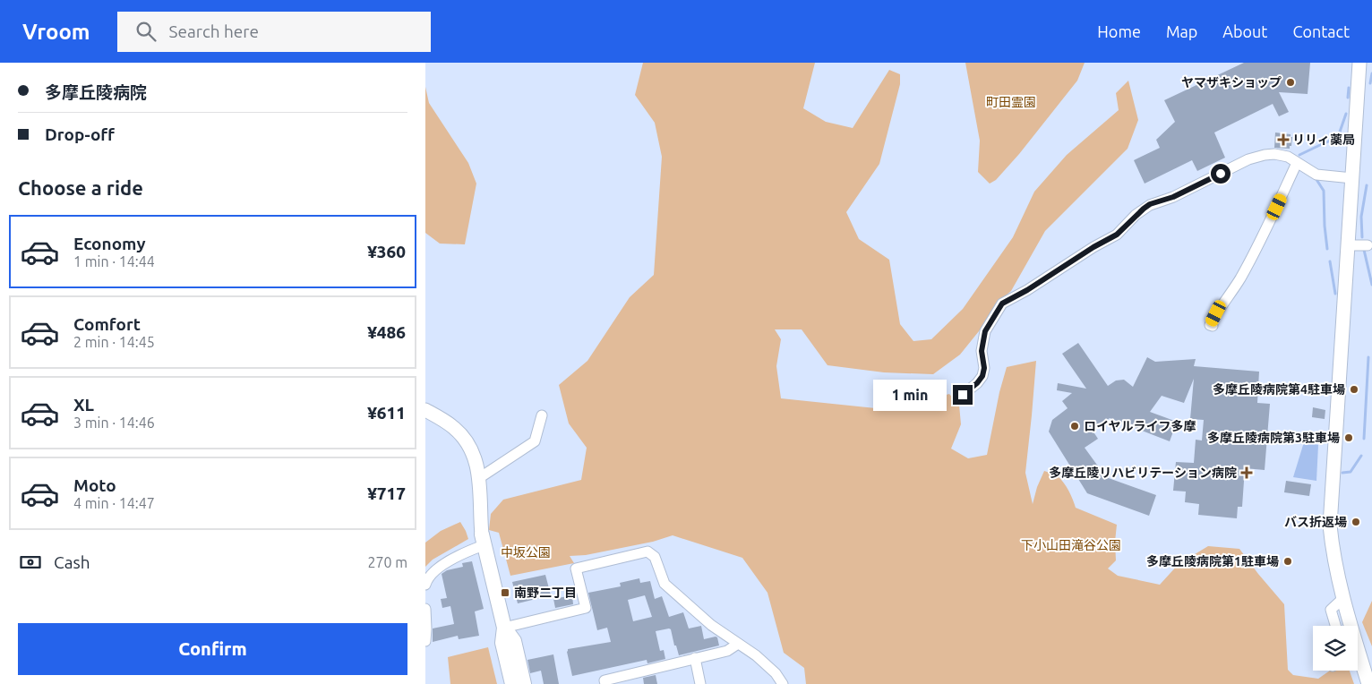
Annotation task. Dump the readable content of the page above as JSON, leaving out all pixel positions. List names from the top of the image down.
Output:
{
  "parks": ["町田霊園", "下小山田滝谷公園", "中坂公園"],
  "places": {
    "other": [
      "ヤマザキショップ",
      "多摩丘陵病院第4駐車場",
      "ロイヤルライフ多摩",
      "多摩丘陵病院第3駐車場",
      "バス折返場",
      "多摩丘陵病院第1駐車場"
    ],
    "health": ["リリィ薬局", "多摩丘陵リハビリテーション病院"],
    "transit": ["南野二丁目"]
  },
  "page": {
    "header": "Vroom",
    "search": "Search here",
    "nav": [
      "Home",
      "Map",
      "About",
      "Contact"
    ],
    "banner": ["多摩丘陵病院", "Drop-off"],
    "heading": "Choose a ride",
    "list": [
      {
        "name": "Economy",
        "note": "1 min · 14:44",
        "value": "¥360"
      },
      {
        "name": "Comfort",
        "note": "2 min · 14:45",
        "value": "¥486"
      },
      {
        "name": "XL",
        "note": "3 min · 14:46",
        "value": "¥611"
      },
      {
        "name": "Moto",
        "note": "4 min · 14:47",
        "value": "¥717"
      }
    ],
    "bubble": "1 min",
    "pay": ["Cash", "270 m"],
    "buttons": "Confirm"
  }
}
